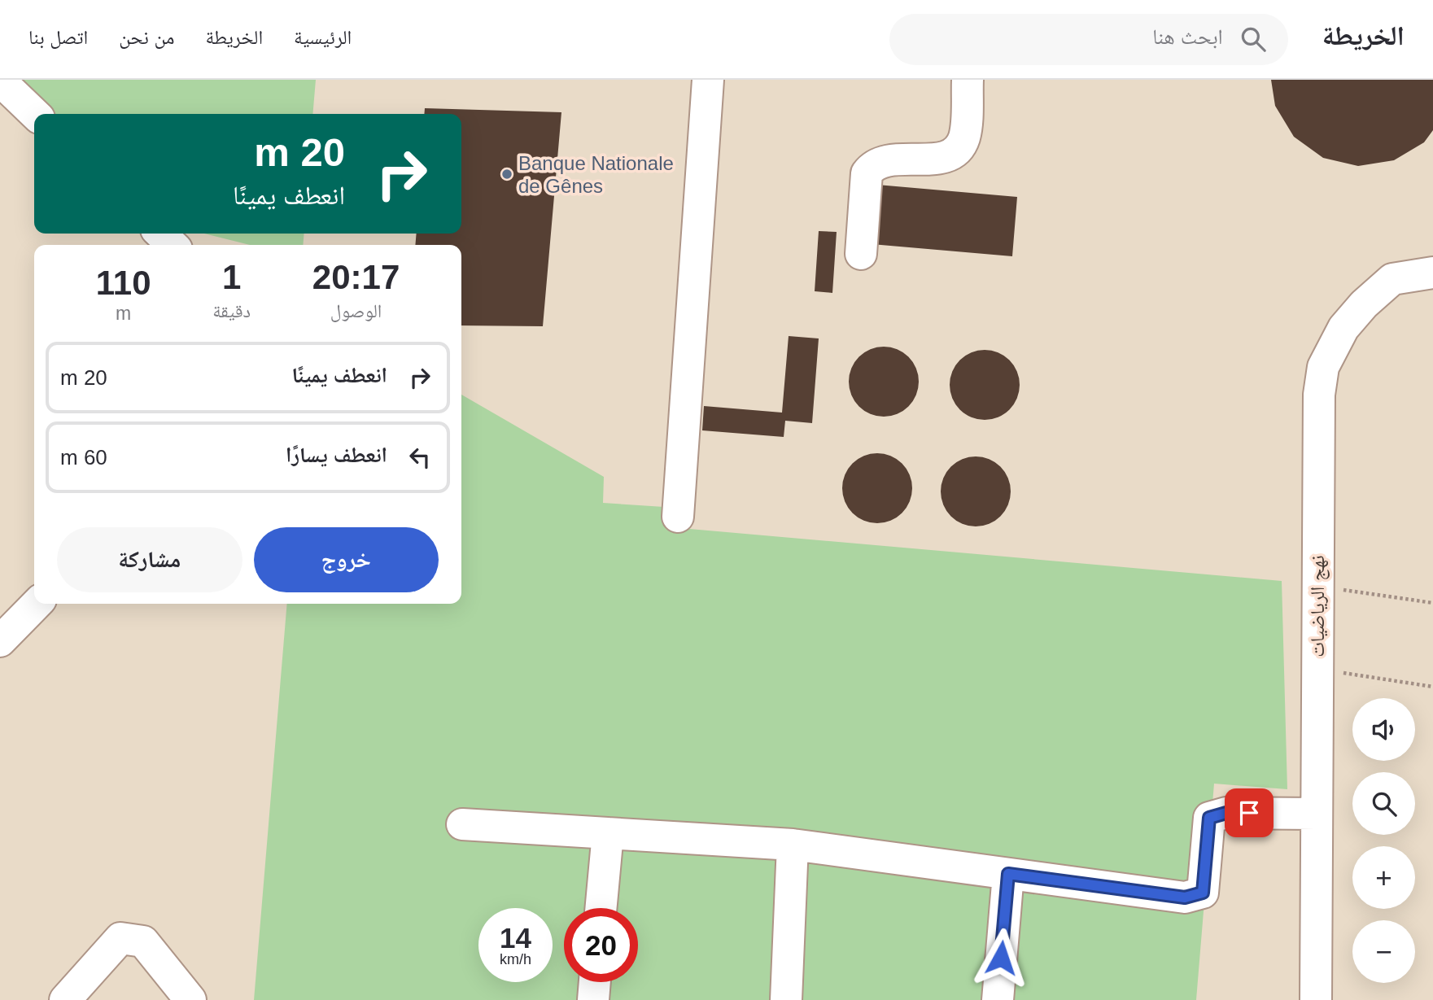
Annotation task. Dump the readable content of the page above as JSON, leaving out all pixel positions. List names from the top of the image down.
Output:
{
  "streets": {
    "street": ["نهج الرياضيات"]
  },
  "places": ["Banque Nationale de Gênes"],
  "page": {
    "header": "الخريطة",
    "search": "ابحث هنا",
    "nav": [
      "الرئيسية",
      "الخريطة",
      "من نحن",
      "اتصل بنا"
    ],
    "turn": ["20 m", "انعطف يمينًا"],
    "eta": [
      "20:17",
      "الوصول",
      "1",
      "دقيقة",
      "110",
      "m"
    ],
    "list": [
      {
        "name": "انعطف يمينًا",
        "value": "20 m"
      },
      {
        "name": "انعطف يسارًا",
        "value": "60 m"
      }
    ],
    "buttons": ["خروج", "مشاركة"],
    "map_buttons": ["+", "−"],
    "speed": "14 km/h",
    "limit": "20"
  }
}
